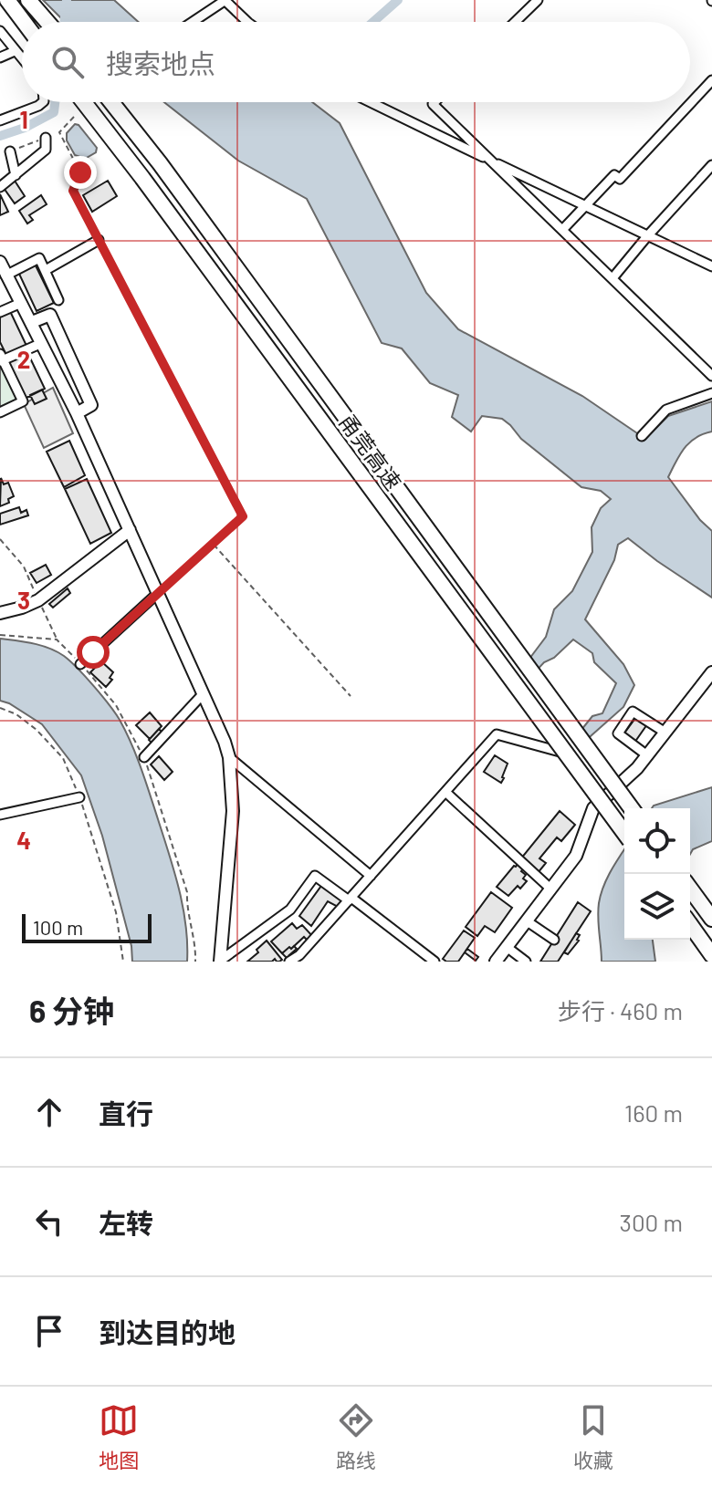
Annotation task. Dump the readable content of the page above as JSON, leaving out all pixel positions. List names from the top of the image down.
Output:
{
  "streets": {
    "highway": ["甬莞高速"]
  },
  "scale_bar": "100 m",
  "page": {
    "search": "搜索地点",
    "scale": "100 m",
    "heading": ["6 分钟", "步行 · 460 m"],
    "list": [
      ["直行", "160 m"],
      ["左转", "300 m"],
      "到达目的地"
    ],
    "nav": ["地图", "路线", "收藏"]
  },
  "grid": {
    "rows": [
      "1",
      "2",
      "3",
      "4"
    ]
  }
}
